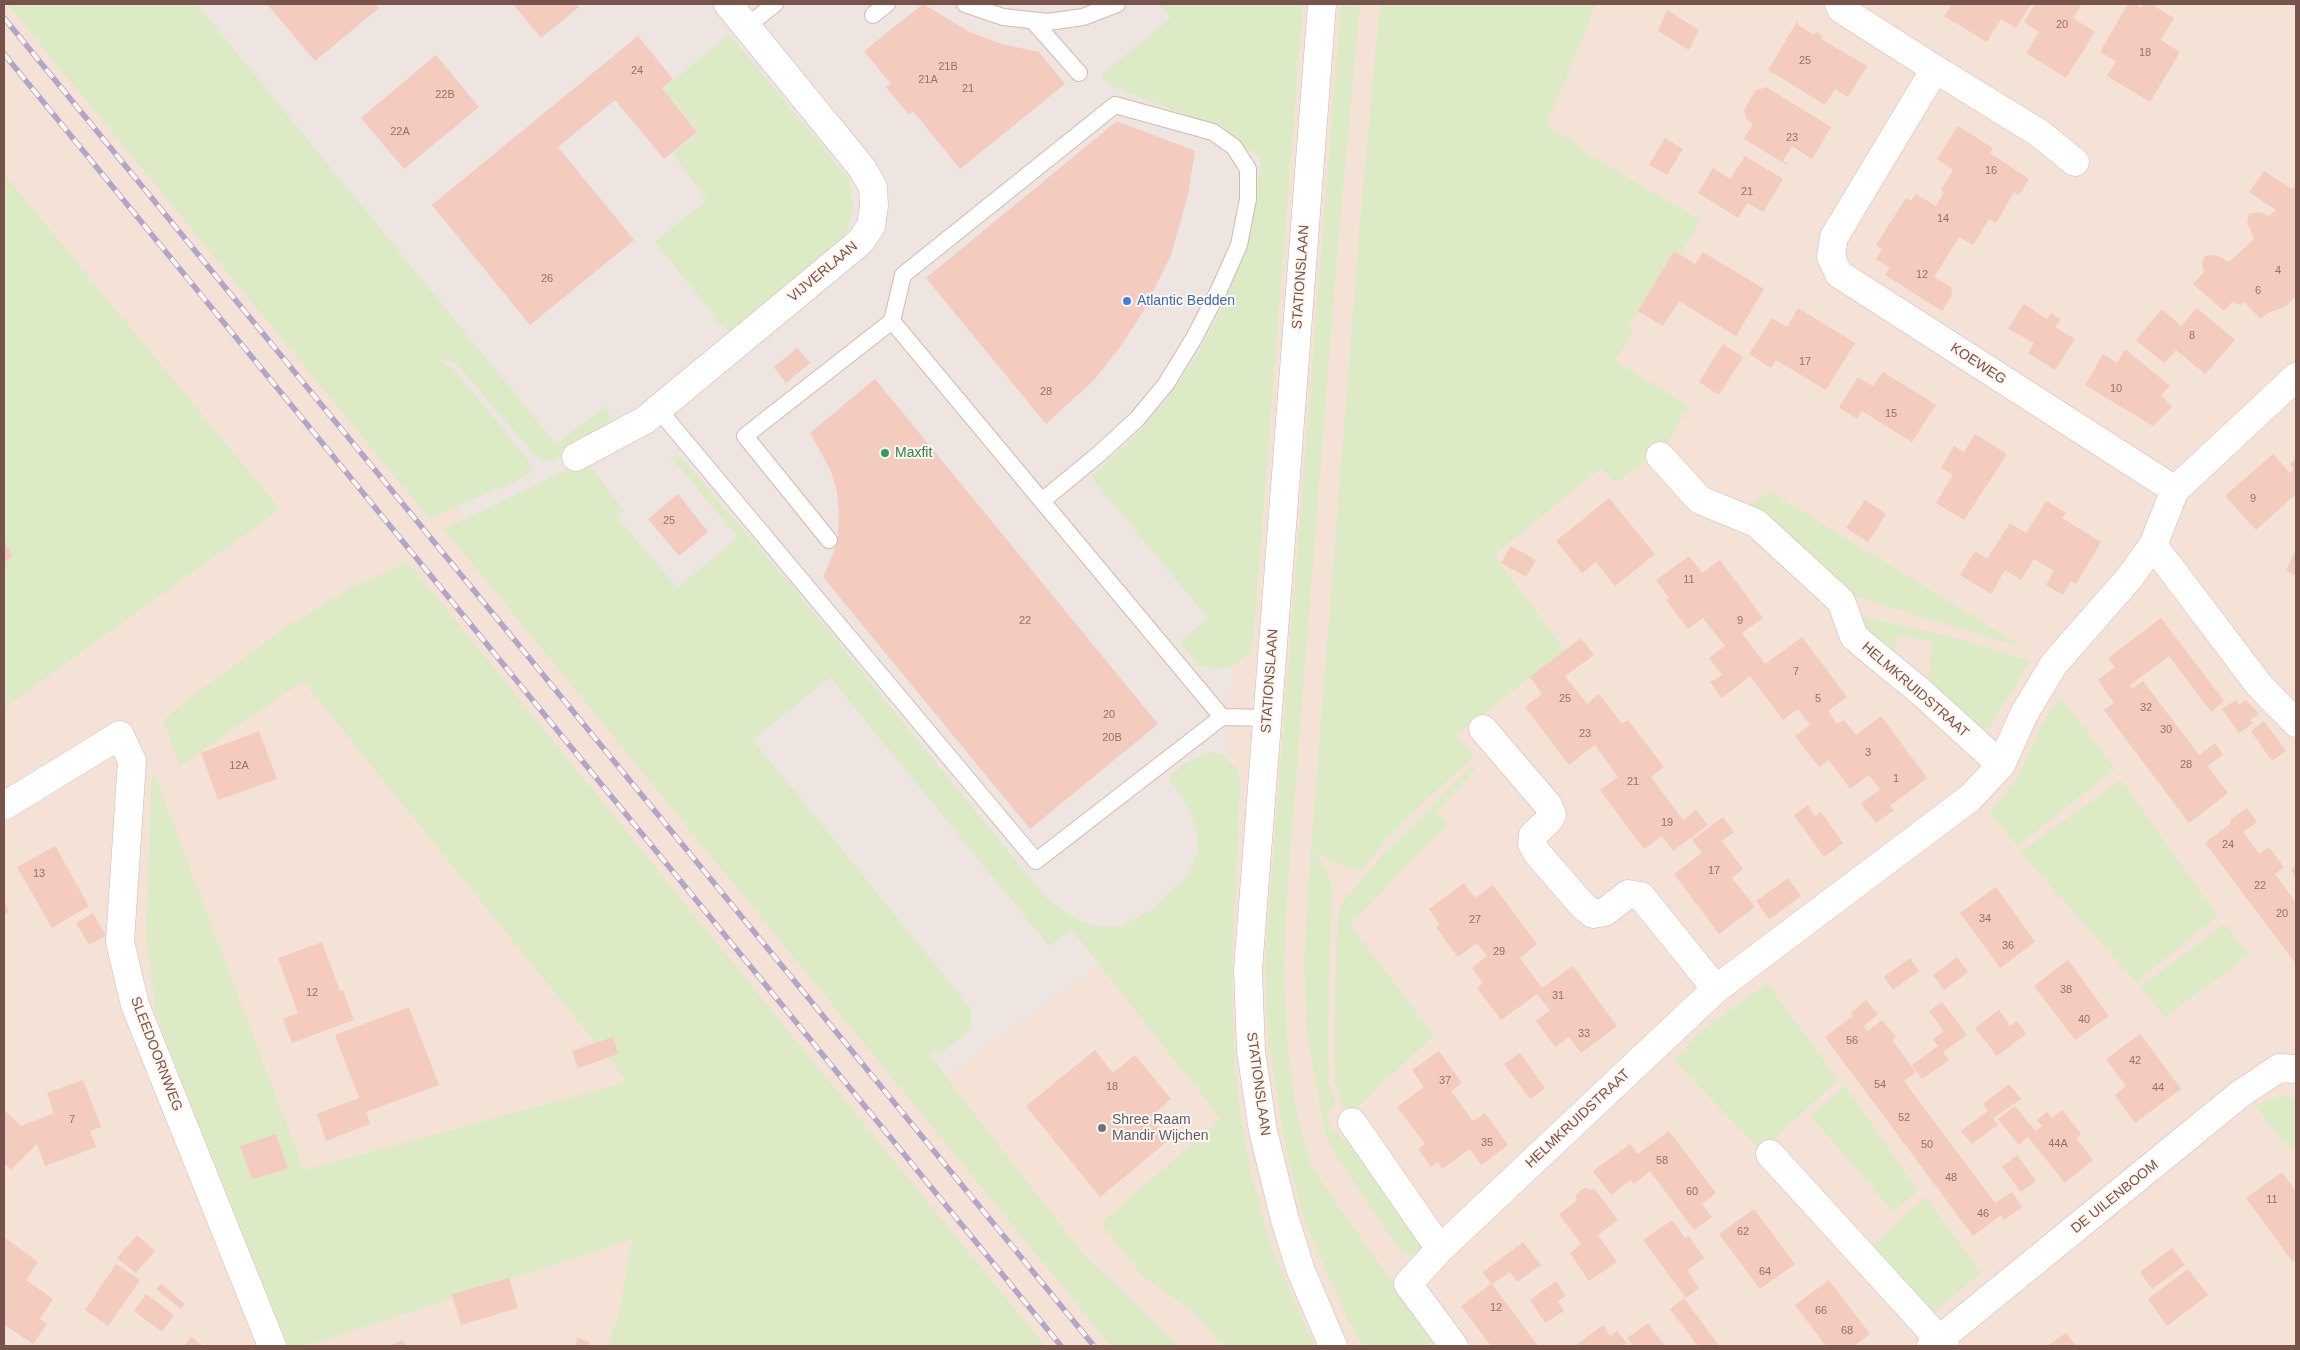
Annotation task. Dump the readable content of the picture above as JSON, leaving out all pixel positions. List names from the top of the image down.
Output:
{
  "streets": {
    "street": [
      "VIJVERLAAN",
      "STATIONSLAAN",
      "KOEWEG",
      "HELMKRUIDSTRAAT",
      "SLEEDOORNWEG",
      "DE UILENBOOM"
    ]
  },
  "crossings": [
    ["KOEWEG", "HELMKRUIDSTRAAT"]
  ],
  "places": ["Atlantic Bedden", "Maxfit", "Shree Raam Mandir Wijchen"],
  "house_numbers": [
    "20",
    "18",
    "25",
    "21B",
    "24",
    "21A",
    "21",
    "22B",
    "22A",
    "23",
    "16",
    "21",
    "14",
    "4",
    "12",
    "26",
    "6",
    "8",
    "17",
    "10",
    "28",
    "15",
    "9",
    "25",
    "11",
    "22",
    "9",
    "7",
    "25",
    "5",
    "32",
    "20",
    "30",
    "23",
    "20B",
    "3",
    "28",
    "12A",
    "1",
    "21",
    "19",
    "24",
    "17",
    "13",
    "22",
    "20",
    "34",
    "27",
    "36",
    "29",
    "38",
    "12",
    "31",
    "40",
    "33",
    "56",
    "42",
    "37",
    "54",
    "18",
    "44",
    "52",
    "7",
    "35",
    "44A",
    "50",
    "58",
    "48",
    "60",
    "11",
    "46",
    "62",
    "64",
    "12",
    "66",
    "68"
  ]
}
